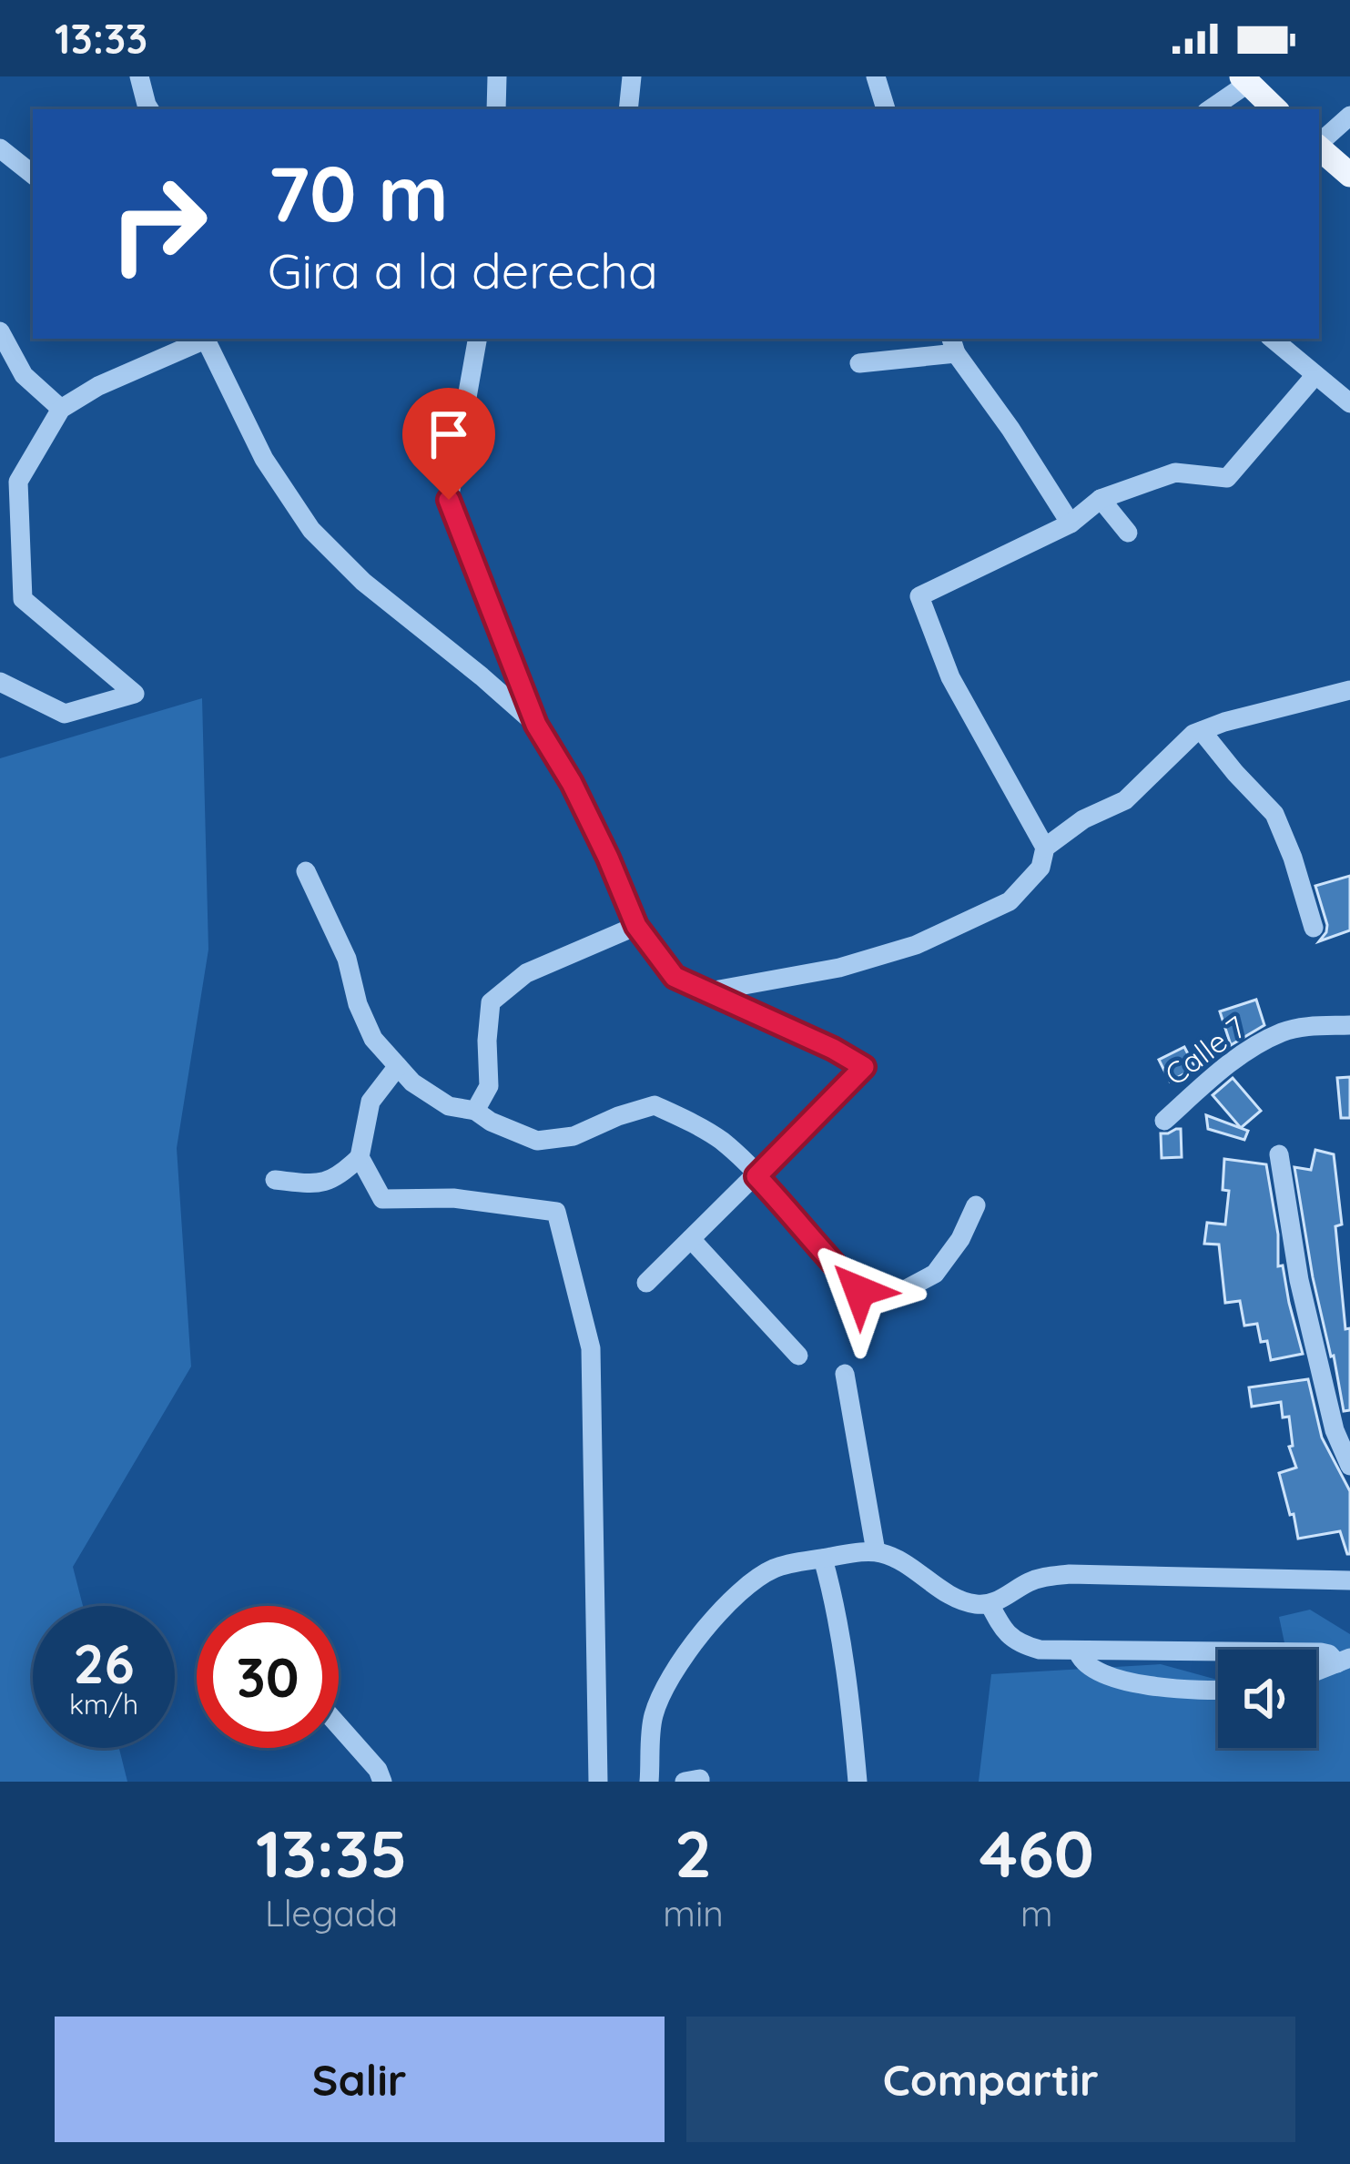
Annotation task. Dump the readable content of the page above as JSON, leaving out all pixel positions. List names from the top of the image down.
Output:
{
  "streets": {
    "street": ["Calle 7"]
  },
  "page": {
    "status": "13:33",
    "turn": ["70 m", "Gira a la derecha"],
    "speed": "26 km/h",
    "limit": "30",
    "eta": [
      "13:35",
      "Llegada",
      "2",
      "min",
      "460",
      "m"
    ],
    "buttons": ["Salir", "Compartir"]
  }
}
